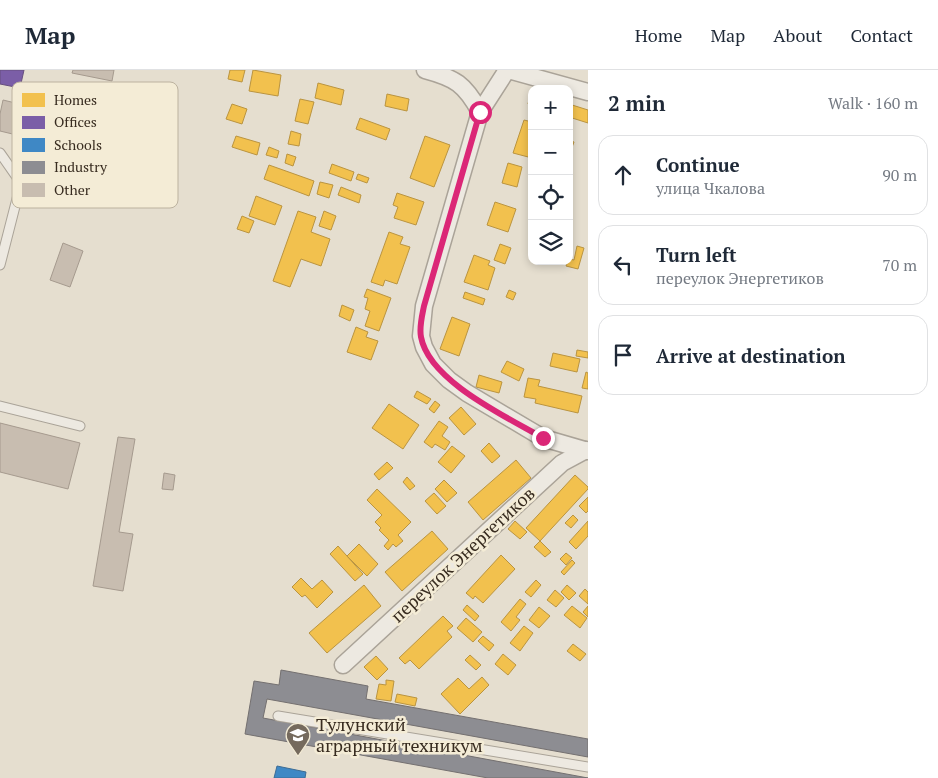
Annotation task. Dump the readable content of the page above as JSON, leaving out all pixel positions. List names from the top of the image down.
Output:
{
  "streets": {
    "street": ["переулок Энергетиков"]
  },
  "places": {
    "school or university": ["Тулунский аграрный техникум"]
  },
  "legend": [
    "Homes",
    "Offices",
    "Schools",
    "Industry",
    "Other"
  ],
  "page": {
    "header": "Map",
    "nav": [
      "Home",
      "Map",
      "About",
      "Contact"
    ],
    "heading": ["2 min", "Walk · 160 m"],
    "map_buttons": ["+", "−"],
    "list": [
      ["Continue", "улица Чкалова", "90 m"],
      ["Turn left", "переулок Энергетиков", "70 m"],
      "Arrive at destination"
    ]
  }
}
